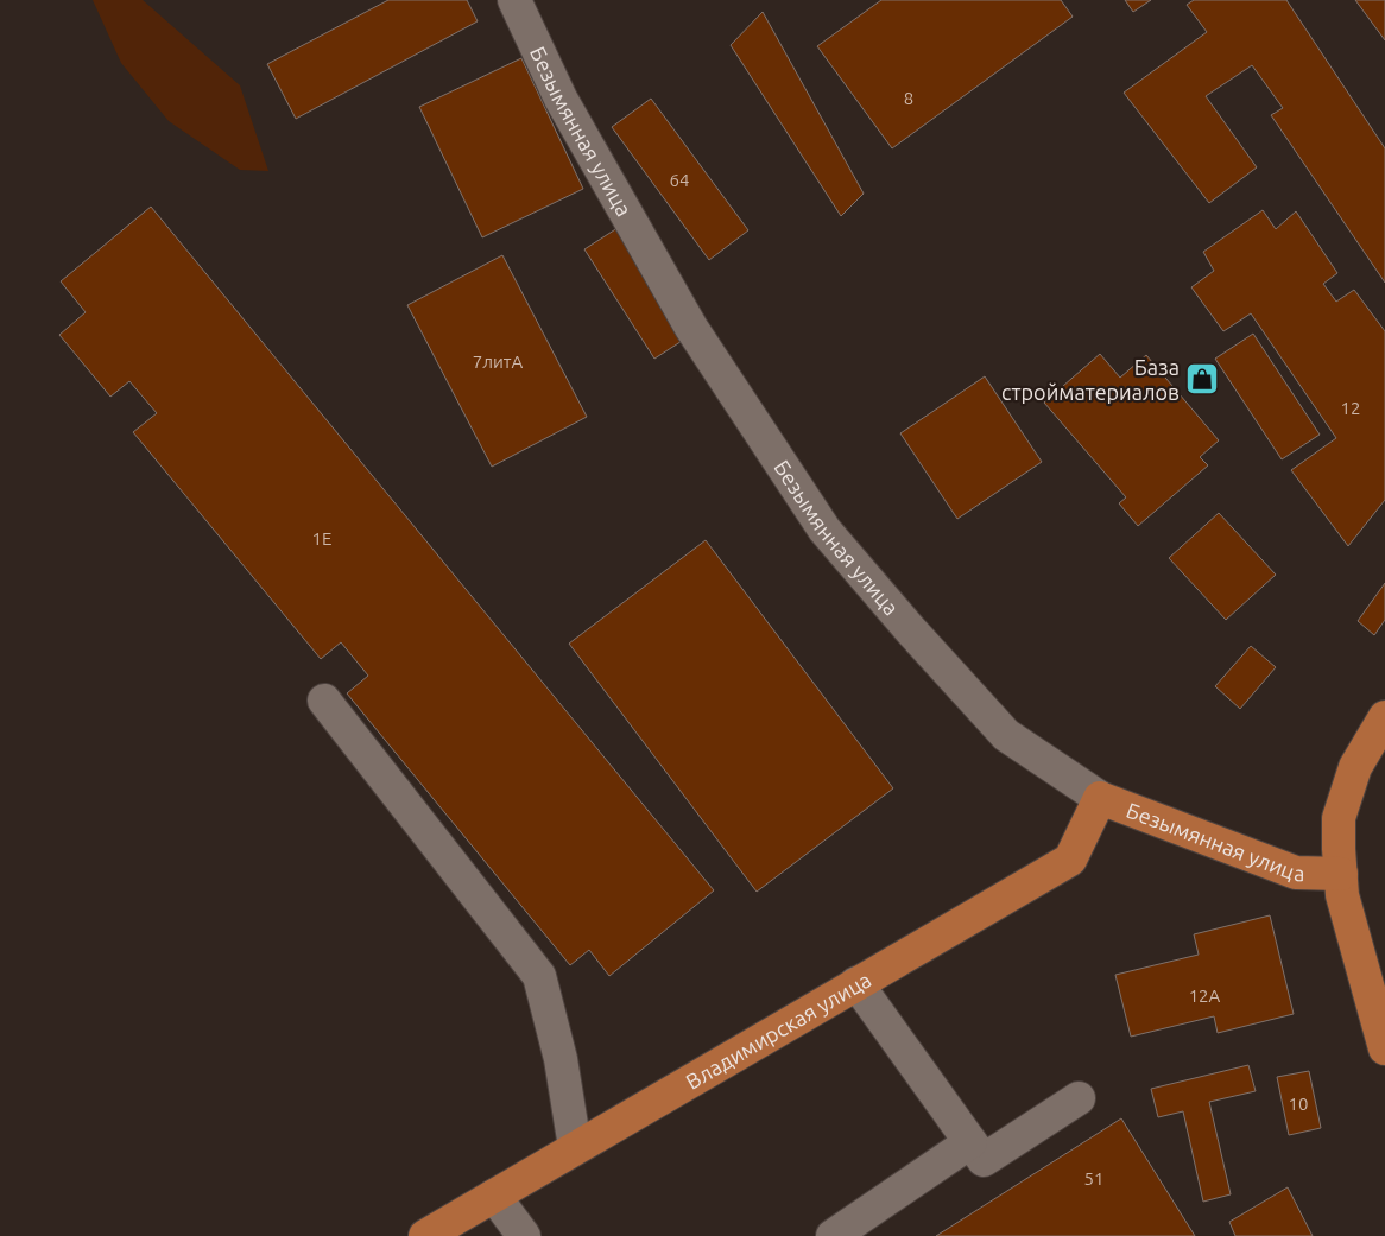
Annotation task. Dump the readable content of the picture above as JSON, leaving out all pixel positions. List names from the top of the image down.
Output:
{
  "streets": {
    "main road": ["Безымянная улица", "Владимирская улица"]
  },
  "crossings": [
    ["Безымянная улица", "Владимирская улица"]
  ],
  "places": {
    "shop": ["База стройматериалов"]
  },
  "house_numbers": [
    "8",
    "64",
    "7литА",
    "12",
    "1Е",
    "12А",
    "10",
    "51"
  ]
}
